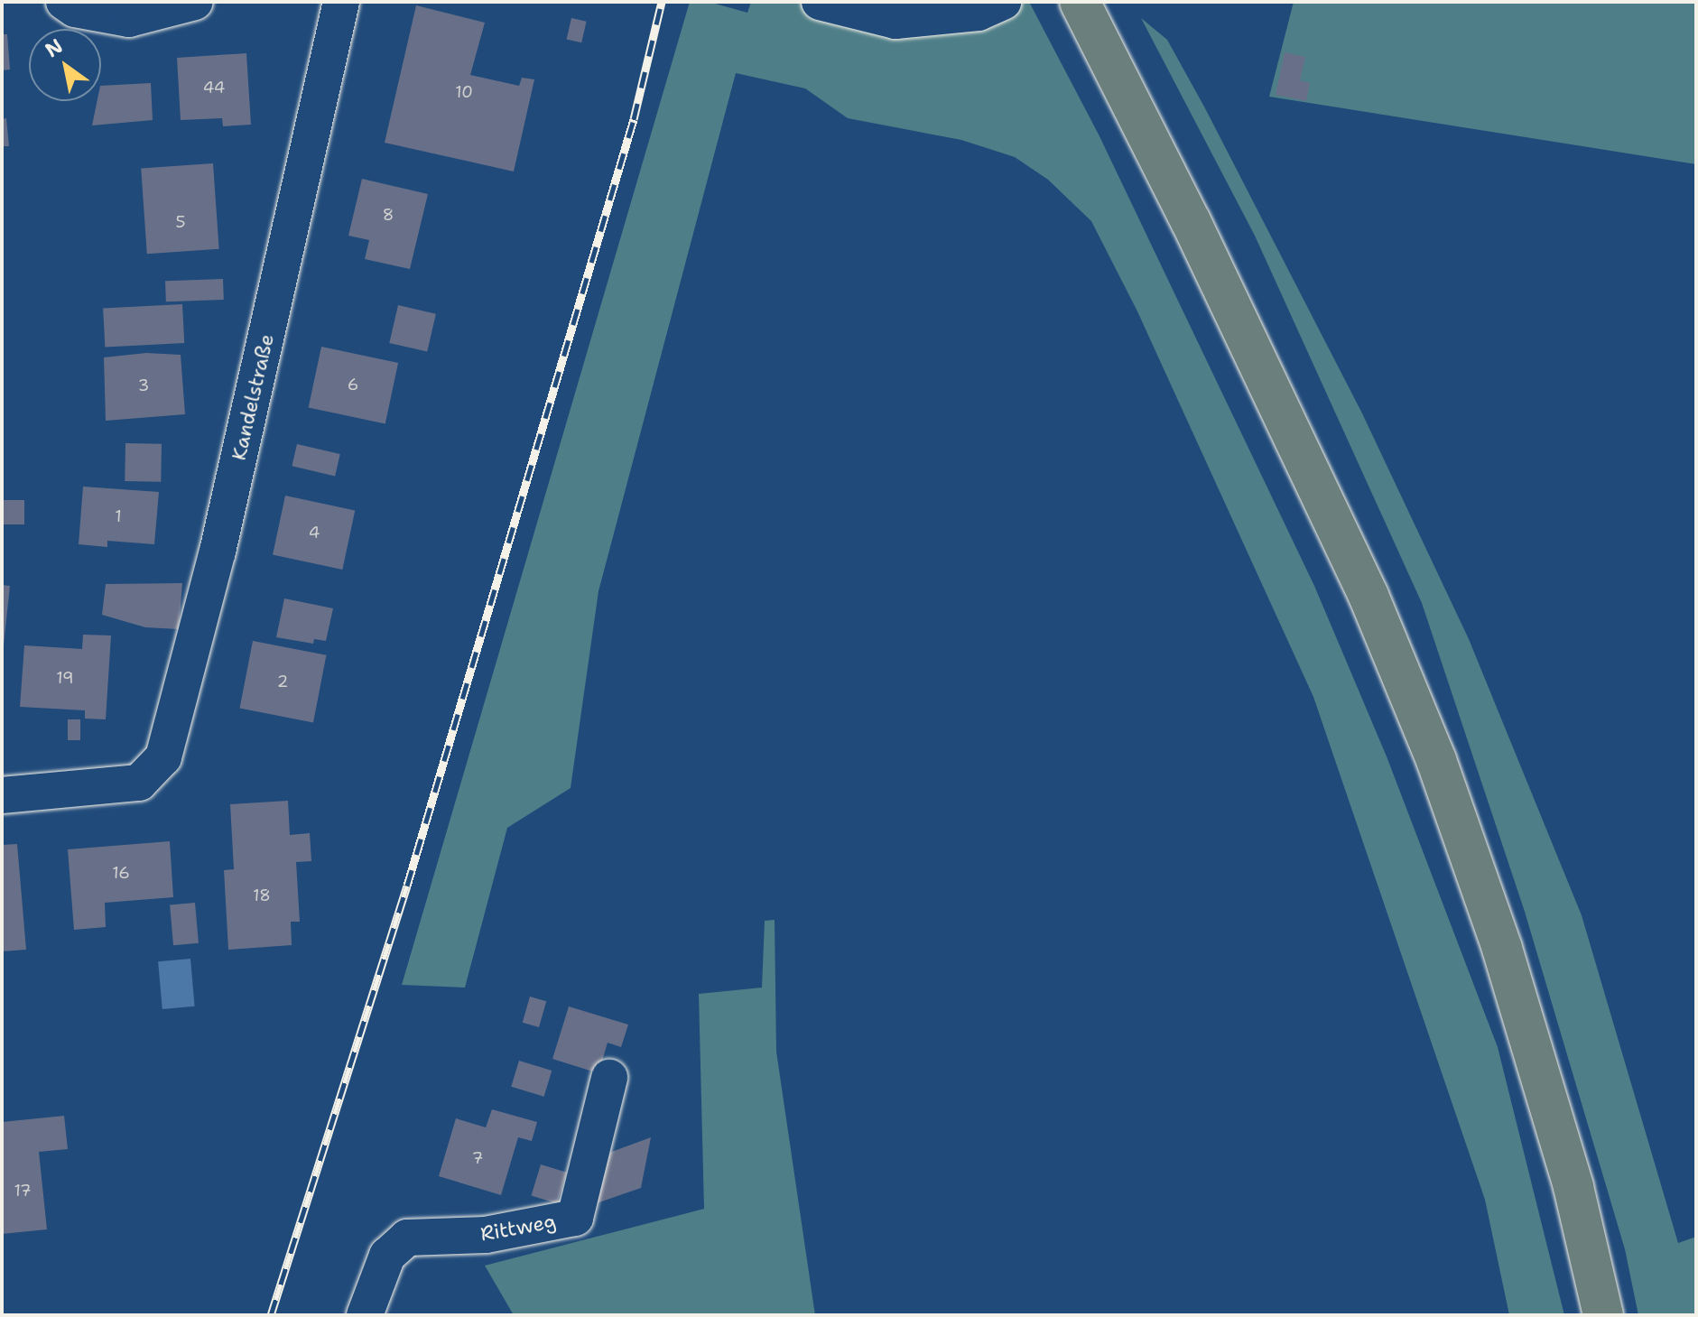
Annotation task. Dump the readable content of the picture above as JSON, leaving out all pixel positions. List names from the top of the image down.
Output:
{
  "streets": {
    "street": ["Kandelstraße", "Rittweg"]
  },
  "house_numbers": [
    "44",
    "10",
    "8",
    "5",
    "6",
    "3",
    "1",
    "4",
    "19",
    "2",
    "16",
    "18",
    "7",
    "17"
  ],
  "north": "top left"
}
